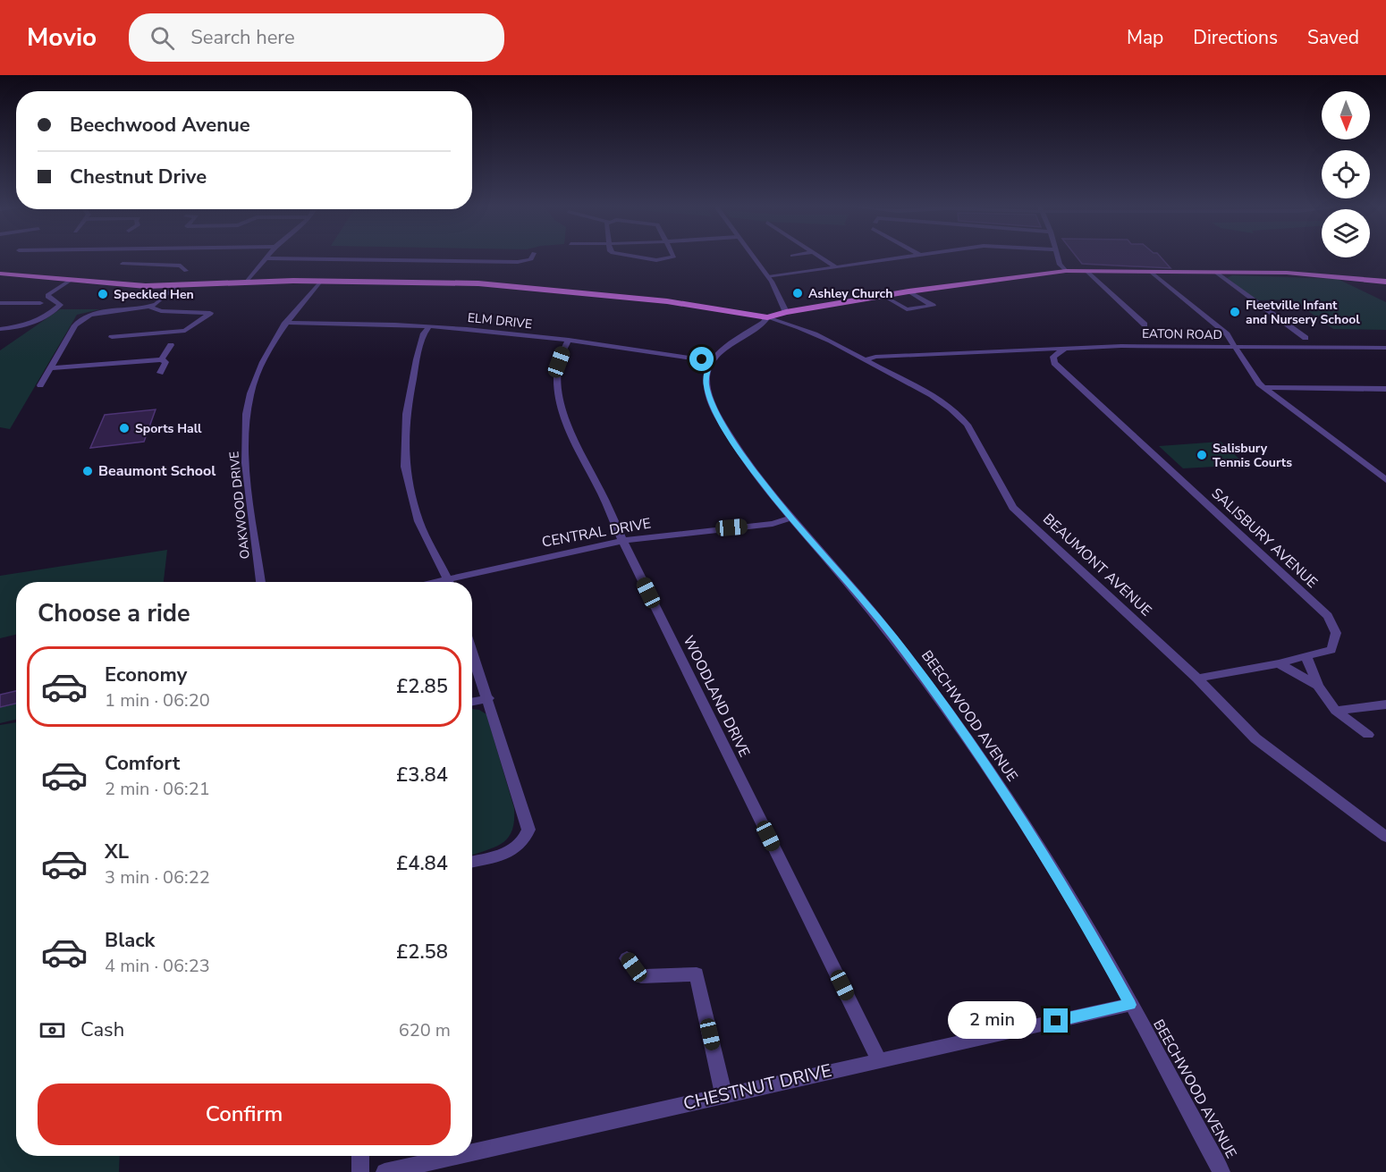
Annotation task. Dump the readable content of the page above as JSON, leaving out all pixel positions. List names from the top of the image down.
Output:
{
  "streets": {
    "street": [
      "ELM DRIVE",
      "EATON ROAD",
      "OAKWOOD DRIVE",
      "CENTRAL DRIVE",
      "SALISBURY AVENUE",
      "BEAUMONT AVENUE",
      "WOODLAND DRIVE",
      "BEECHWOOD AVENUE",
      "CHESTNUT DRIVE"
    ]
  },
  "crossings": [
    ["ELM DRIVE", "OAKWOOD DRIVE"],
    ["ELM DRIVE", "WOODLAND DRIVE"],
    ["ELM DRIVE", "BEECHWOOD AVENUE"],
    ["EATON ROAD", "SALISBURY AVENUE"],
    ["CENTRAL DRIVE", "WOODLAND DRIVE"],
    ["CENTRAL DRIVE", "BEECHWOOD AVENUE"],
    ["SALISBURY AVENUE", "BEAUMONT AVENUE"],
    ["WOODLAND DRIVE", "CHESTNUT DRIVE"],
    ["BEECHWOOD AVENUE", "CHESTNUT DRIVE"]
  ],
  "places": [
    "Ashley Church",
    "Speckled Hen",
    "Fleetville Infant and Nursery School",
    "Sports Hall",
    "Salisbury Tennis Courts",
    "Beaumont School"
  ],
  "north": "bottom",
  "page": {
    "header": "Movio",
    "search": "Search here",
    "nav": ["Map", "Directions", "Saved"],
    "banner": ["Beechwood Avenue", "Chestnut Drive"],
    "heading": "Choose a ride",
    "list": [
      {
        "name": "Economy",
        "note": "1 min · 06:20",
        "value": "£2.85"
      },
      {
        "name": "Comfort",
        "note": "2 min · 06:21",
        "value": "£3.84"
      },
      {
        "name": "XL",
        "note": "3 min · 06:22",
        "value": "£4.84"
      },
      {
        "name": "Black",
        "note": "4 min · 06:23",
        "value": "£2.58"
      }
    ],
    "pay": ["Cash", "620 m"],
    "bubble": "2 min",
    "buttons": "Confirm"
  }
}
